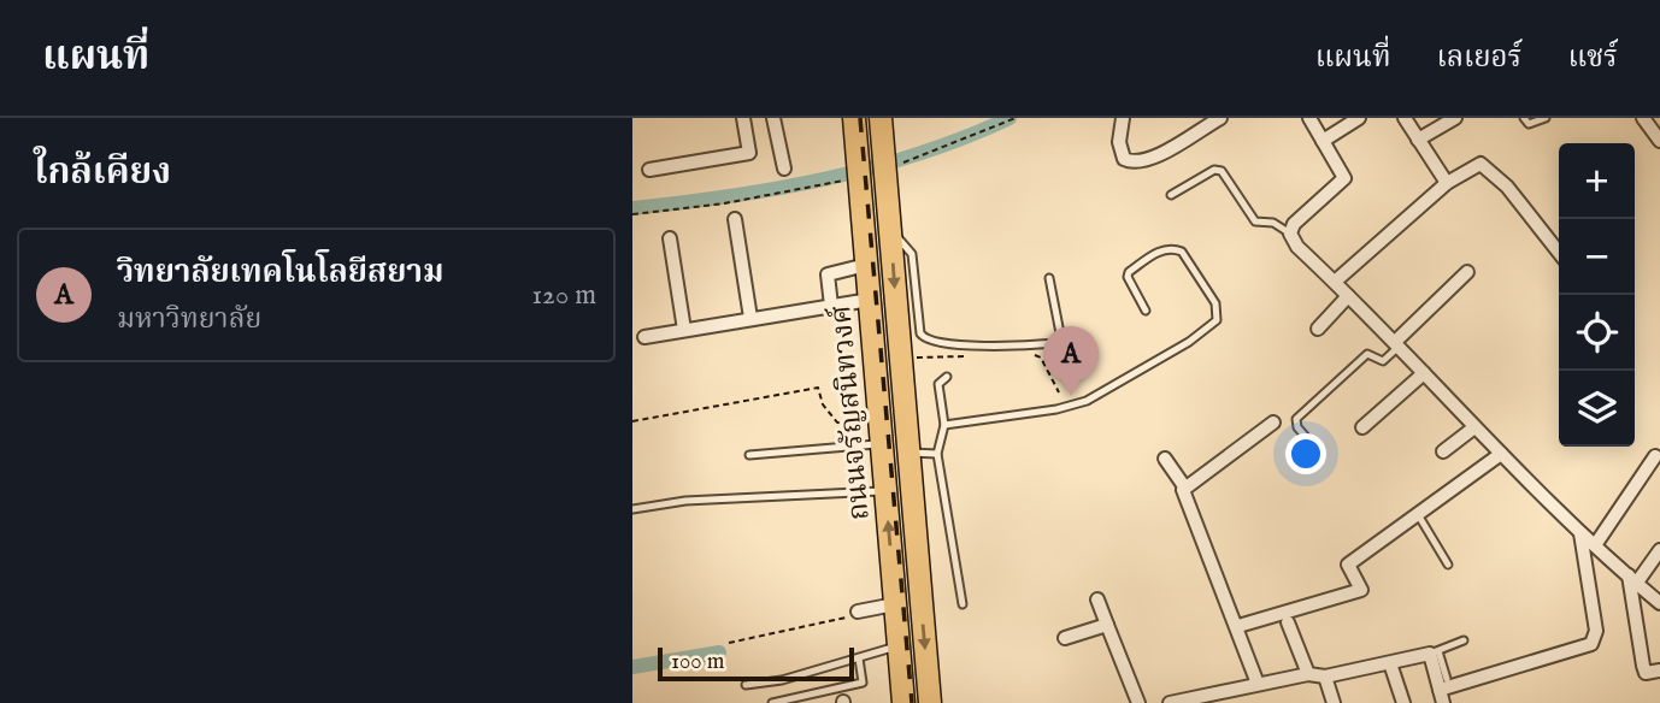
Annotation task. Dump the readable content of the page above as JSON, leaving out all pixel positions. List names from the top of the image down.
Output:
{
  "streets": {
    "main road": ["ถนนจรัญสนิทวงศ์"]
  },
  "scale_bar": "100 m",
  "page": {
    "header": "แผนที่",
    "nav": ["แผนที่", "เลเยอร์", "แชร์"],
    "heading": "ใกล้เคียง",
    "map_buttons": ["+", "−"],
    "list": [
      {
        "mark": "A",
        "name": "วิทยาลัยเทคโนโลยีสยาม",
        "note": "มหาวิทยาลัย",
        "value": "120 m"
      }
    ],
    "pins": "A",
    "scale": "100 m"
  }
}
